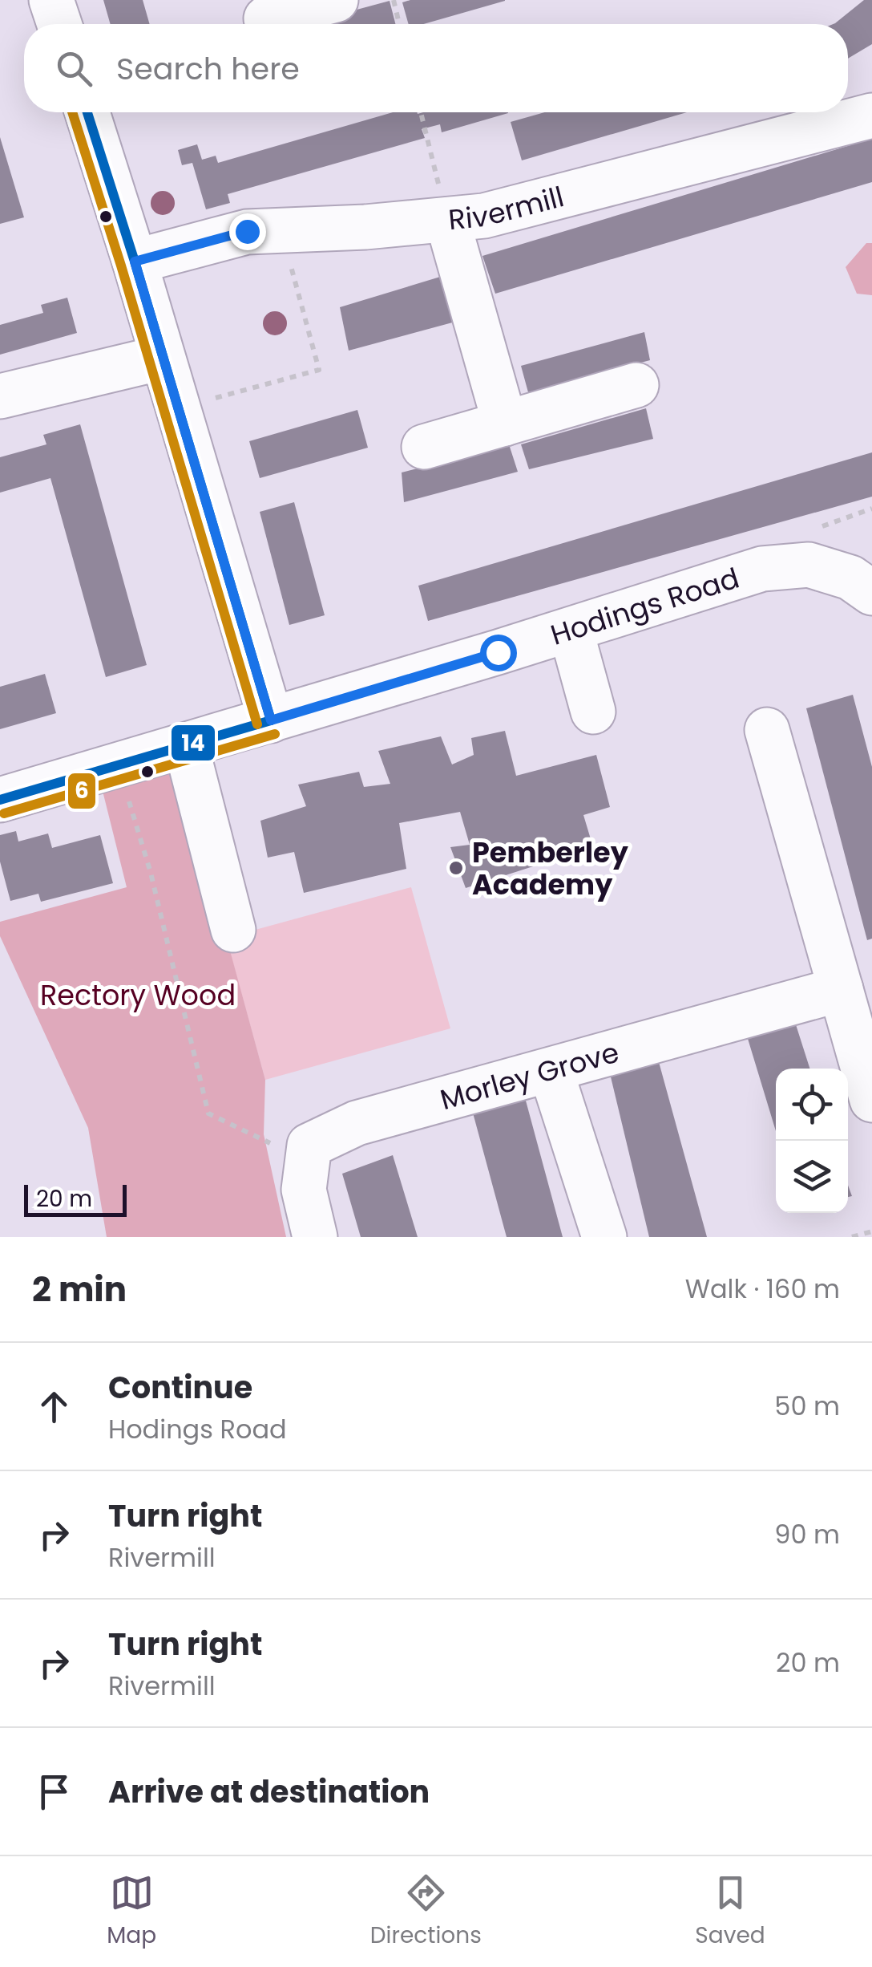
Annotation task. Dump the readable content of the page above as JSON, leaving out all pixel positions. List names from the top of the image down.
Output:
{
  "streets": {
    "street": ["Rivermill", "Hodings Road", "Morley Grove"]
  },
  "parks": ["Rectory Wood"],
  "places": ["Pemberley Academy"],
  "lines": ["transit line 14", "transit line 6"],
  "scale_bar": "20 m",
  "page": {
    "search": "Search here",
    "scale": "20 m",
    "heading": ["2 min", "Walk · 160 m"],
    "list": [
      ["Continue", "Hodings Road", "50 m"],
      ["Turn right", "Rivermill", "90 m"],
      ["Turn right", "Rivermill", "20 m"],
      "Arrive at destination"
    ],
    "nav": ["Map", "Directions", "Saved"]
  }
}
